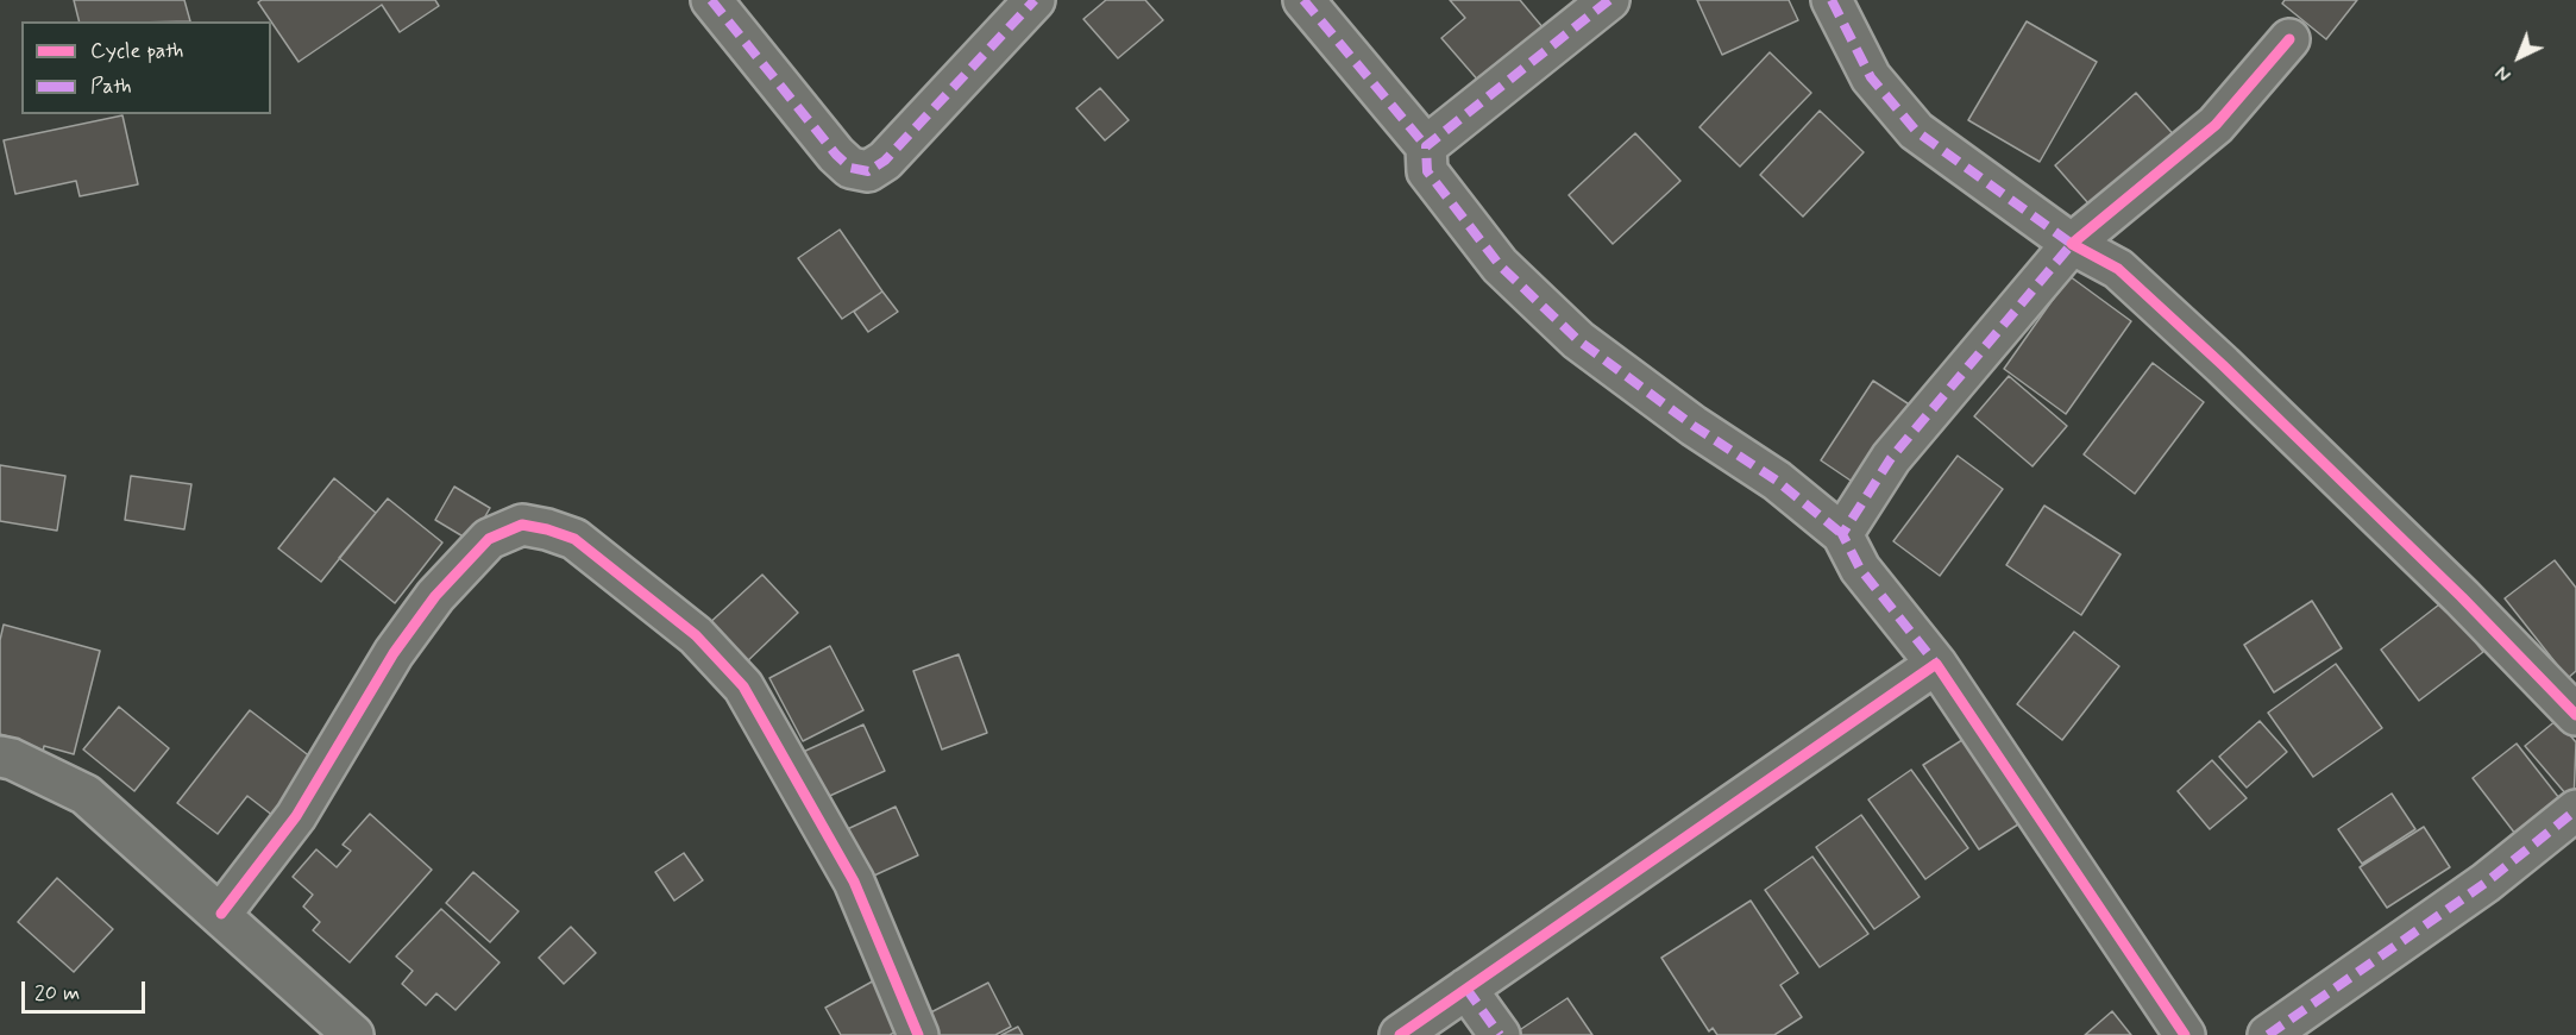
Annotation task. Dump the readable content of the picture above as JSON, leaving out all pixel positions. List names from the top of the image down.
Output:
{
  "legend": ["Cycle path", "Path"],
  "scale_bar": "20 m",
  "north": "bottom left"
}
